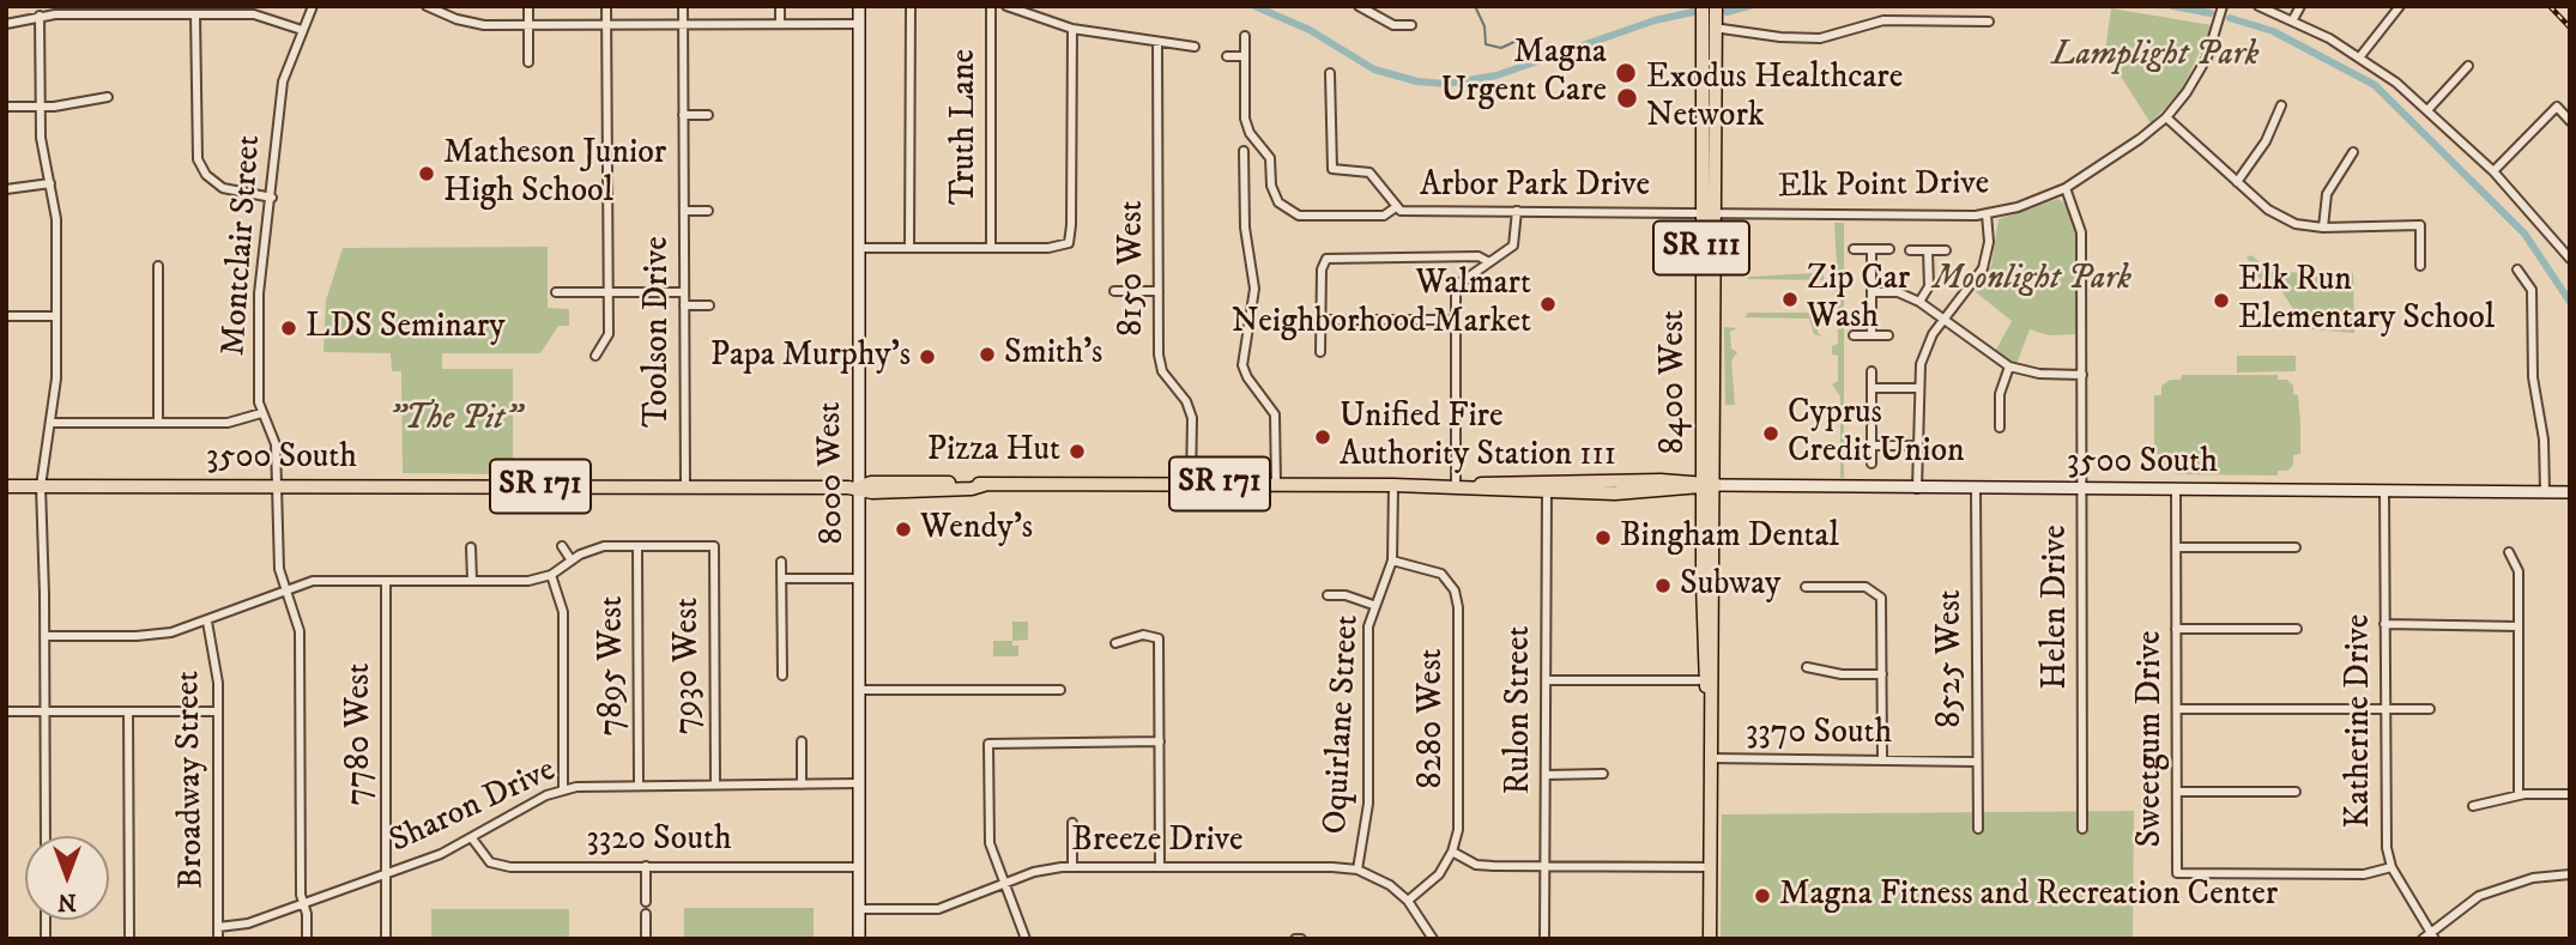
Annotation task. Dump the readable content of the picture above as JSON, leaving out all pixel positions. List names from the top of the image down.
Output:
{
  "streets": {
    "main road": [
      "SR 111",
      "8400 West",
      "3500 South",
      "SR 171"
    ],
    "street": [
      "Truth Lane",
      "Arbor Park Drive",
      "Elk Point Drive",
      "Montclair Street",
      "8150 West",
      "Toolson Drive",
      "8000 West",
      "Helen Drive",
      "8525 West",
      "7895 West",
      "7930 West",
      "Rulon Street",
      "8280 West",
      "Katherine Drive",
      "Oquirlane Street",
      "7780 West",
      "3370 South",
      "Sweetgum Drive",
      "Broadway Street",
      "Sharon Drive",
      "3320 South",
      "Breeze Drive"
    ]
  },
  "crossings": [
    ["Arbor Park Drive", "Elk Point Drive"],
    ["Arbor Park Drive", "8400 West"],
    ["Elk Point Drive", "8400 West"],
    ["Elk Point Drive", "Helen Drive"],
    ["Montclair Street", "3500 South"],
    ["Montclair Street", "Sharon Drive"],
    ["8150 West", "3500 South"],
    ["Toolson Drive", "3500 South"],
    ["8400 West", "3500 South"],
    ["8400 West", "3370 South"],
    ["3500 South", "8000 West"],
    ["3500 South", "Helen Drive"],
    ["3500 South", "8525 West"],
    ["3500 South", "Rulon Street"],
    ["3500 South", "Katherine Drive"],
    ["3500 South", "Oquirlane Street"],
    ["3500 South", "Sweetgum Drive"],
    ["8000 West", "Sharon Drive"],
    ["8000 West", "3320 South"],
    ["8000 West", "Breeze Drive"],
    ["8525 West", "3370 South"],
    ["7895 West", "7930 West"],
    ["7895 West", "Sharon Drive"],
    ["7930 West", "Sharon Drive"],
    ["8280 West", "Oquirlane Street"],
    ["8280 West", "Breeze Drive"],
    ["Katherine Drive", "Sweetgum Drive"],
    ["Oquirlane Street", "Breeze Drive"],
    ["7780 West", "Sharon Drive"],
    ["Broadway Street", "Sharon Drive"],
    ["Sharon Drive", "3320 South"]
  ],
  "parks": ["Lamplight Park", "Moonlight Park", "\"The Pit\""],
  "places": [
    "Magna Urgent Care",
    "Exodus Healthcare Network",
    "Matheson Junior High School",
    "Zip Car Wash",
    "Elk Run Elementary School",
    "Walmart Neighborhood Market",
    "LDS Seminary",
    "Smith's",
    "Papa Murphy's",
    "Cyprus Credit Union",
    "Unified Fire Authority Station 111",
    "Pizza Hut",
    "Wendy's",
    "Bingham Dental",
    "Subway",
    "Magna Fitness and Recreation Center"
  ],
  "north": "bottom"
}
